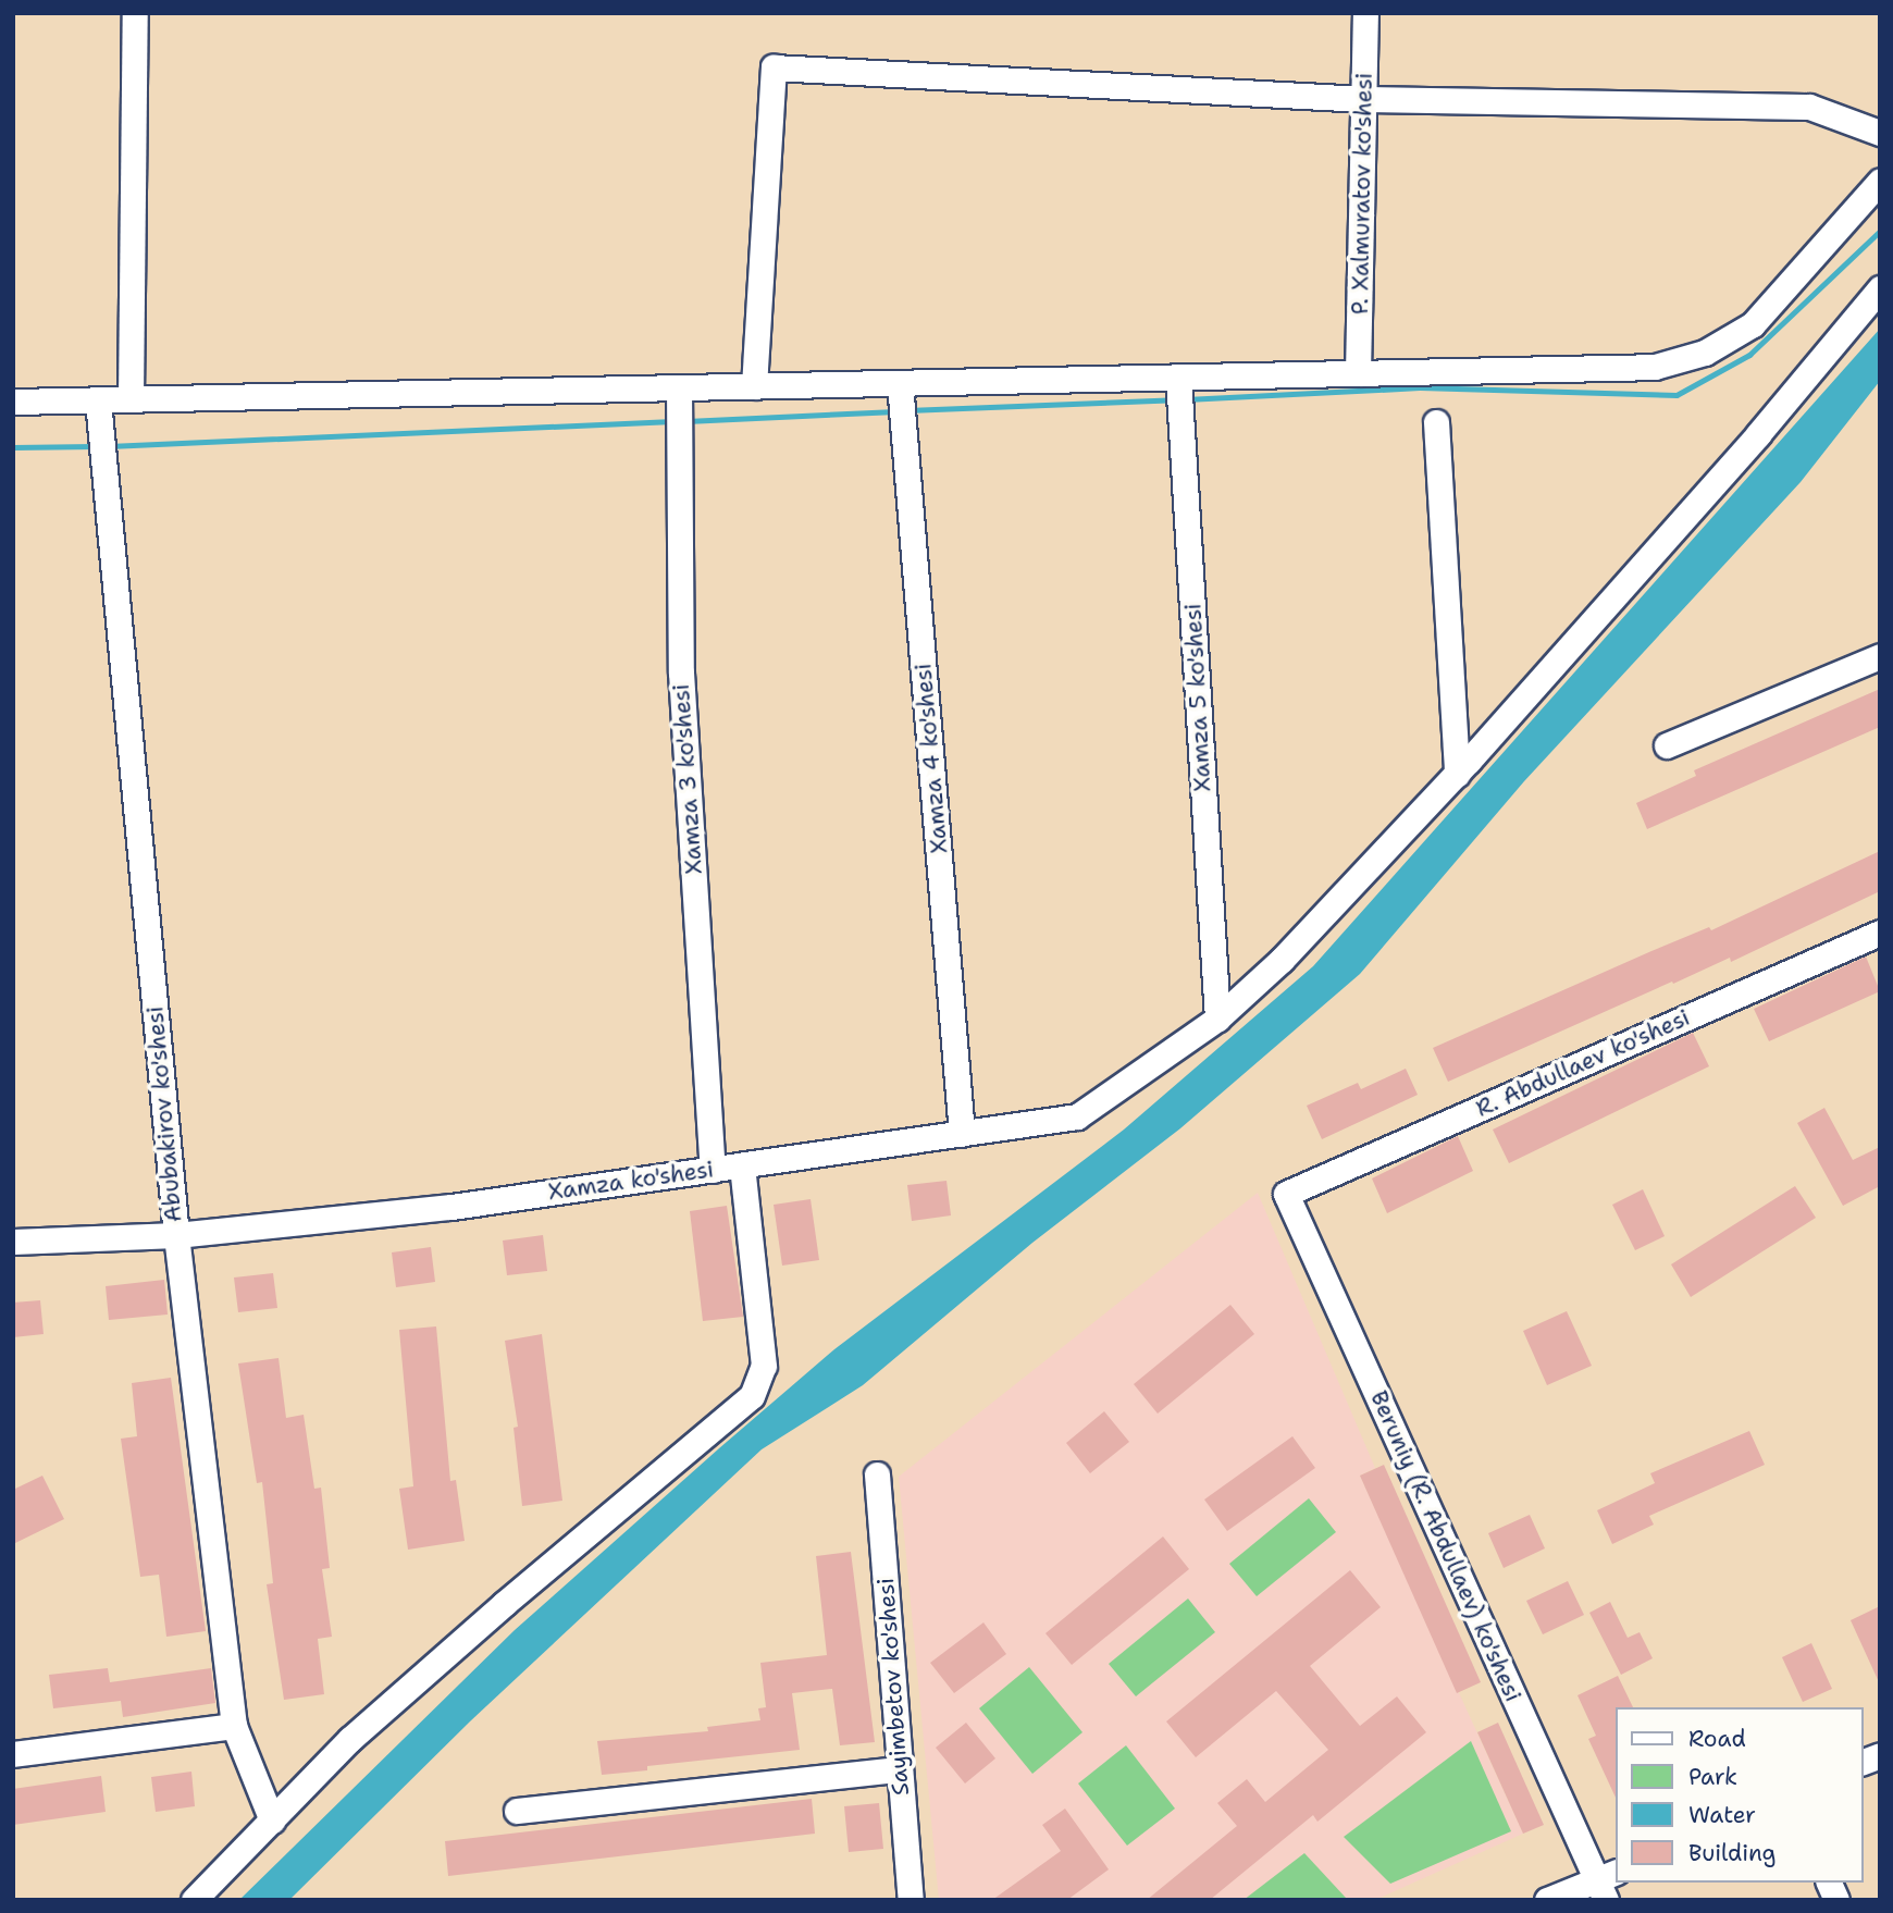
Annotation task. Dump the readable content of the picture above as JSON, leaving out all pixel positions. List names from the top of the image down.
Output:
{
  "streets": {
    "street": [
      "P. Xalmuratov ko'shesi",
      "Xamza 5 ko'shesi",
      "Xamza 4 ko'shesi",
      "Xamza 3 ko'shesi",
      "R. Abdullaev ko'shesi",
      "Abubakirov ko'shesi",
      "Xamza ko'shesi",
      "Beruniy (R. Abdullaev) ko'shesi",
      "Sayimbetov ko'shesi"
    ]
  },
  "crossings": [
    ["Xamza 5 ko'shesi", "Xamza ko'shesi"],
    ["Xamza 4 ko'shesi", "Xamza ko'shesi"],
    ["Xamza 3 ko'shesi", "Xamza ko'shesi"],
    ["R. Abdullaev ko'shesi", "Beruniy (R. Abdullaev) ko'shesi"],
    ["Abubakirov ko'shesi", "Xamza ko'shesi"]
  ],
  "legend": [
    "Road",
    "Park",
    "Water",
    "Building"
  ]
}
